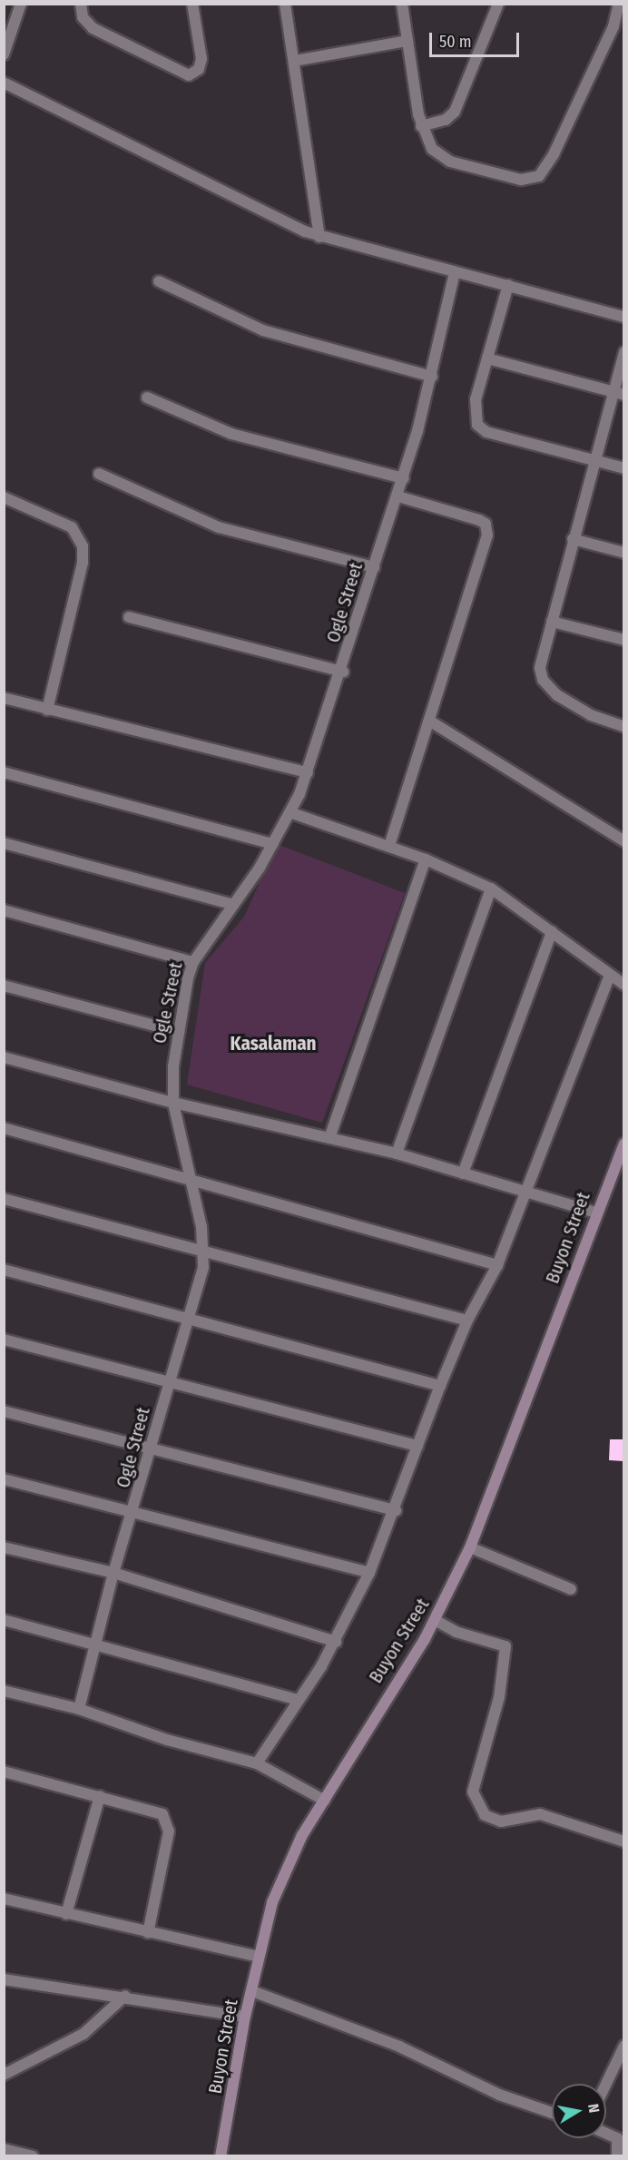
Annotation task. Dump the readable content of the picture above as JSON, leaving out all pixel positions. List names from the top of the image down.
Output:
{
  "streets": {
    "main road": ["Buyon Street"],
    "street": ["Ogle Street"]
  },
  "districts": ["Kasalaman"],
  "scale_bar": "50 m",
  "north": "right"
}
